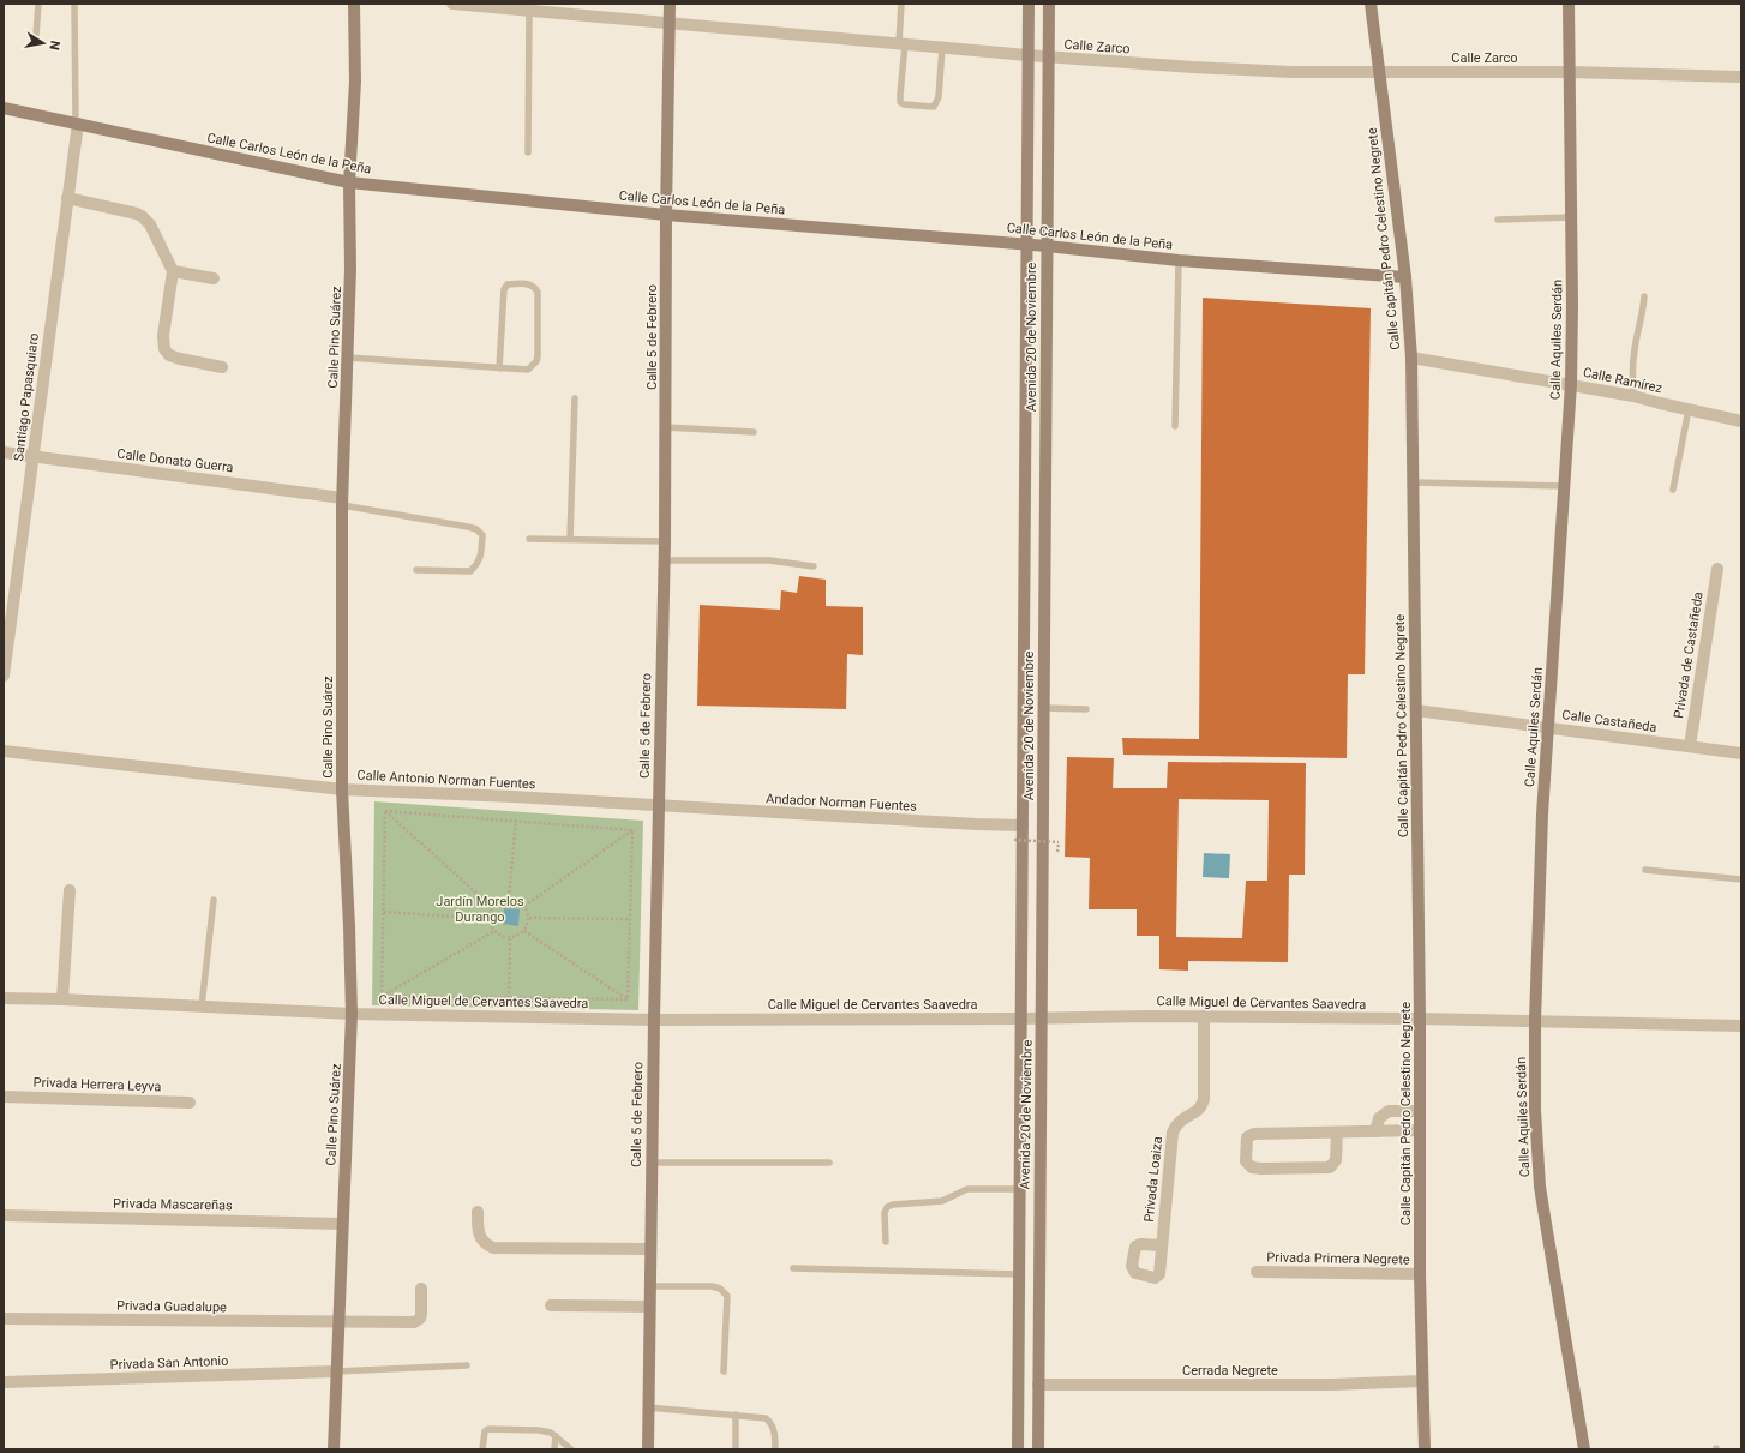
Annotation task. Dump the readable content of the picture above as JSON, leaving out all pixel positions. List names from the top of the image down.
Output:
{
  "streets": {
    "street": [
      "Calle Zarco",
      "Calle Carlos León de la Peña",
      "Calle Capitán Pedro Celestino Negrete",
      "Calle Pino Suárez",
      "Calle 5 de Febrero",
      "Avenida 20 de Noviembre",
      "Calle Aquiles Serdán",
      "Calle Ramírez",
      "Santiago Papasquiaro",
      "Calle Donato Guerra",
      "Privada de Castañeda",
      "Calle Castañeda",
      "Calle Antonio Norman Fuentes",
      "Andador Norman Fuentes",
      "Calle Miguel de Cervantes Saavedra",
      "Privada Herrera Leyva",
      "Privada Loaiza",
      "Privada Mascareñas",
      "Privada Primera Negrete",
      "Privada Guadalupe",
      "Privada San Antonio",
      "Cerrada Negrete"
    ]
  },
  "crossings": [
    ["Calle Zarco", "Calle Capitán Pedro Celestino Negrete"],
    ["Calle Zarco", "Calle 5 de Febrero"],
    ["Calle Zarco", "Avenida 20 de Noviembre"],
    ["Calle Zarco", "Calle Aquiles Serdán"],
    ["Calle Carlos León de la Peña", "Calle Capitán Pedro Celestino Negrete"],
    ["Calle Carlos León de la Peña", "Calle Pino Suárez"],
    ["Calle Carlos León de la Peña", "Calle 5 de Febrero"],
    ["Calle Carlos León de la Peña", "Avenida 20 de Noviembre"],
    ["Calle Carlos León de la Peña", "Santiago Papasquiaro"],
    ["Calle Capitán Pedro Celestino Negrete", "Calle Ramírez"],
    ["Calle Capitán Pedro Celestino Negrete", "Calle Castañeda"],
    ["Calle Capitán Pedro Celestino Negrete", "Calle Miguel de Cervantes Saavedra"],
    ["Calle Capitán Pedro Celestino Negrete", "Privada Primera Negrete"],
    ["Calle Capitán Pedro Celestino Negrete", "Cerrada Negrete"],
    ["Calle Pino Suárez", "Calle Donato Guerra"],
    ["Calle Pino Suárez", "Calle Antonio Norman Fuentes"],
    ["Calle Pino Suárez", "Calle Miguel de Cervantes Saavedra"],
    ["Calle Pino Suárez", "Privada Mascareñas"],
    ["Calle Pino Suárez", "Privada Guadalupe"],
    ["Calle Pino Suárez", "Privada San Antonio"],
    ["Calle 5 de Febrero", "Calle Antonio Norman Fuentes"],
    ["Calle 5 de Febrero", "Andador Norman Fuentes"],
    ["Calle 5 de Febrero", "Calle Miguel de Cervantes Saavedra"],
    ["Avenida 20 de Noviembre", "Andador Norman Fuentes"],
    ["Avenida 20 de Noviembre", "Calle Miguel de Cervantes Saavedra"],
    ["Avenida 20 de Noviembre", "Cerrada Negrete"],
    ["Calle Aquiles Serdán", "Calle Ramírez"],
    ["Calle Aquiles Serdán", "Calle Castañeda"],
    ["Calle Aquiles Serdán", "Calle Miguel de Cervantes Saavedra"],
    ["Santiago Papasquiaro", "Calle Donato Guerra"],
    ["Privada de Castañeda", "Calle Castañeda"],
    ["Calle Antonio Norman Fuentes", "Andador Norman Fuentes"],
    ["Calle Miguel de Cervantes Saavedra", "Privada Loaiza"]
  ],
  "parks": ["Jardín Morelos Durango"],
  "north": "right"
}
